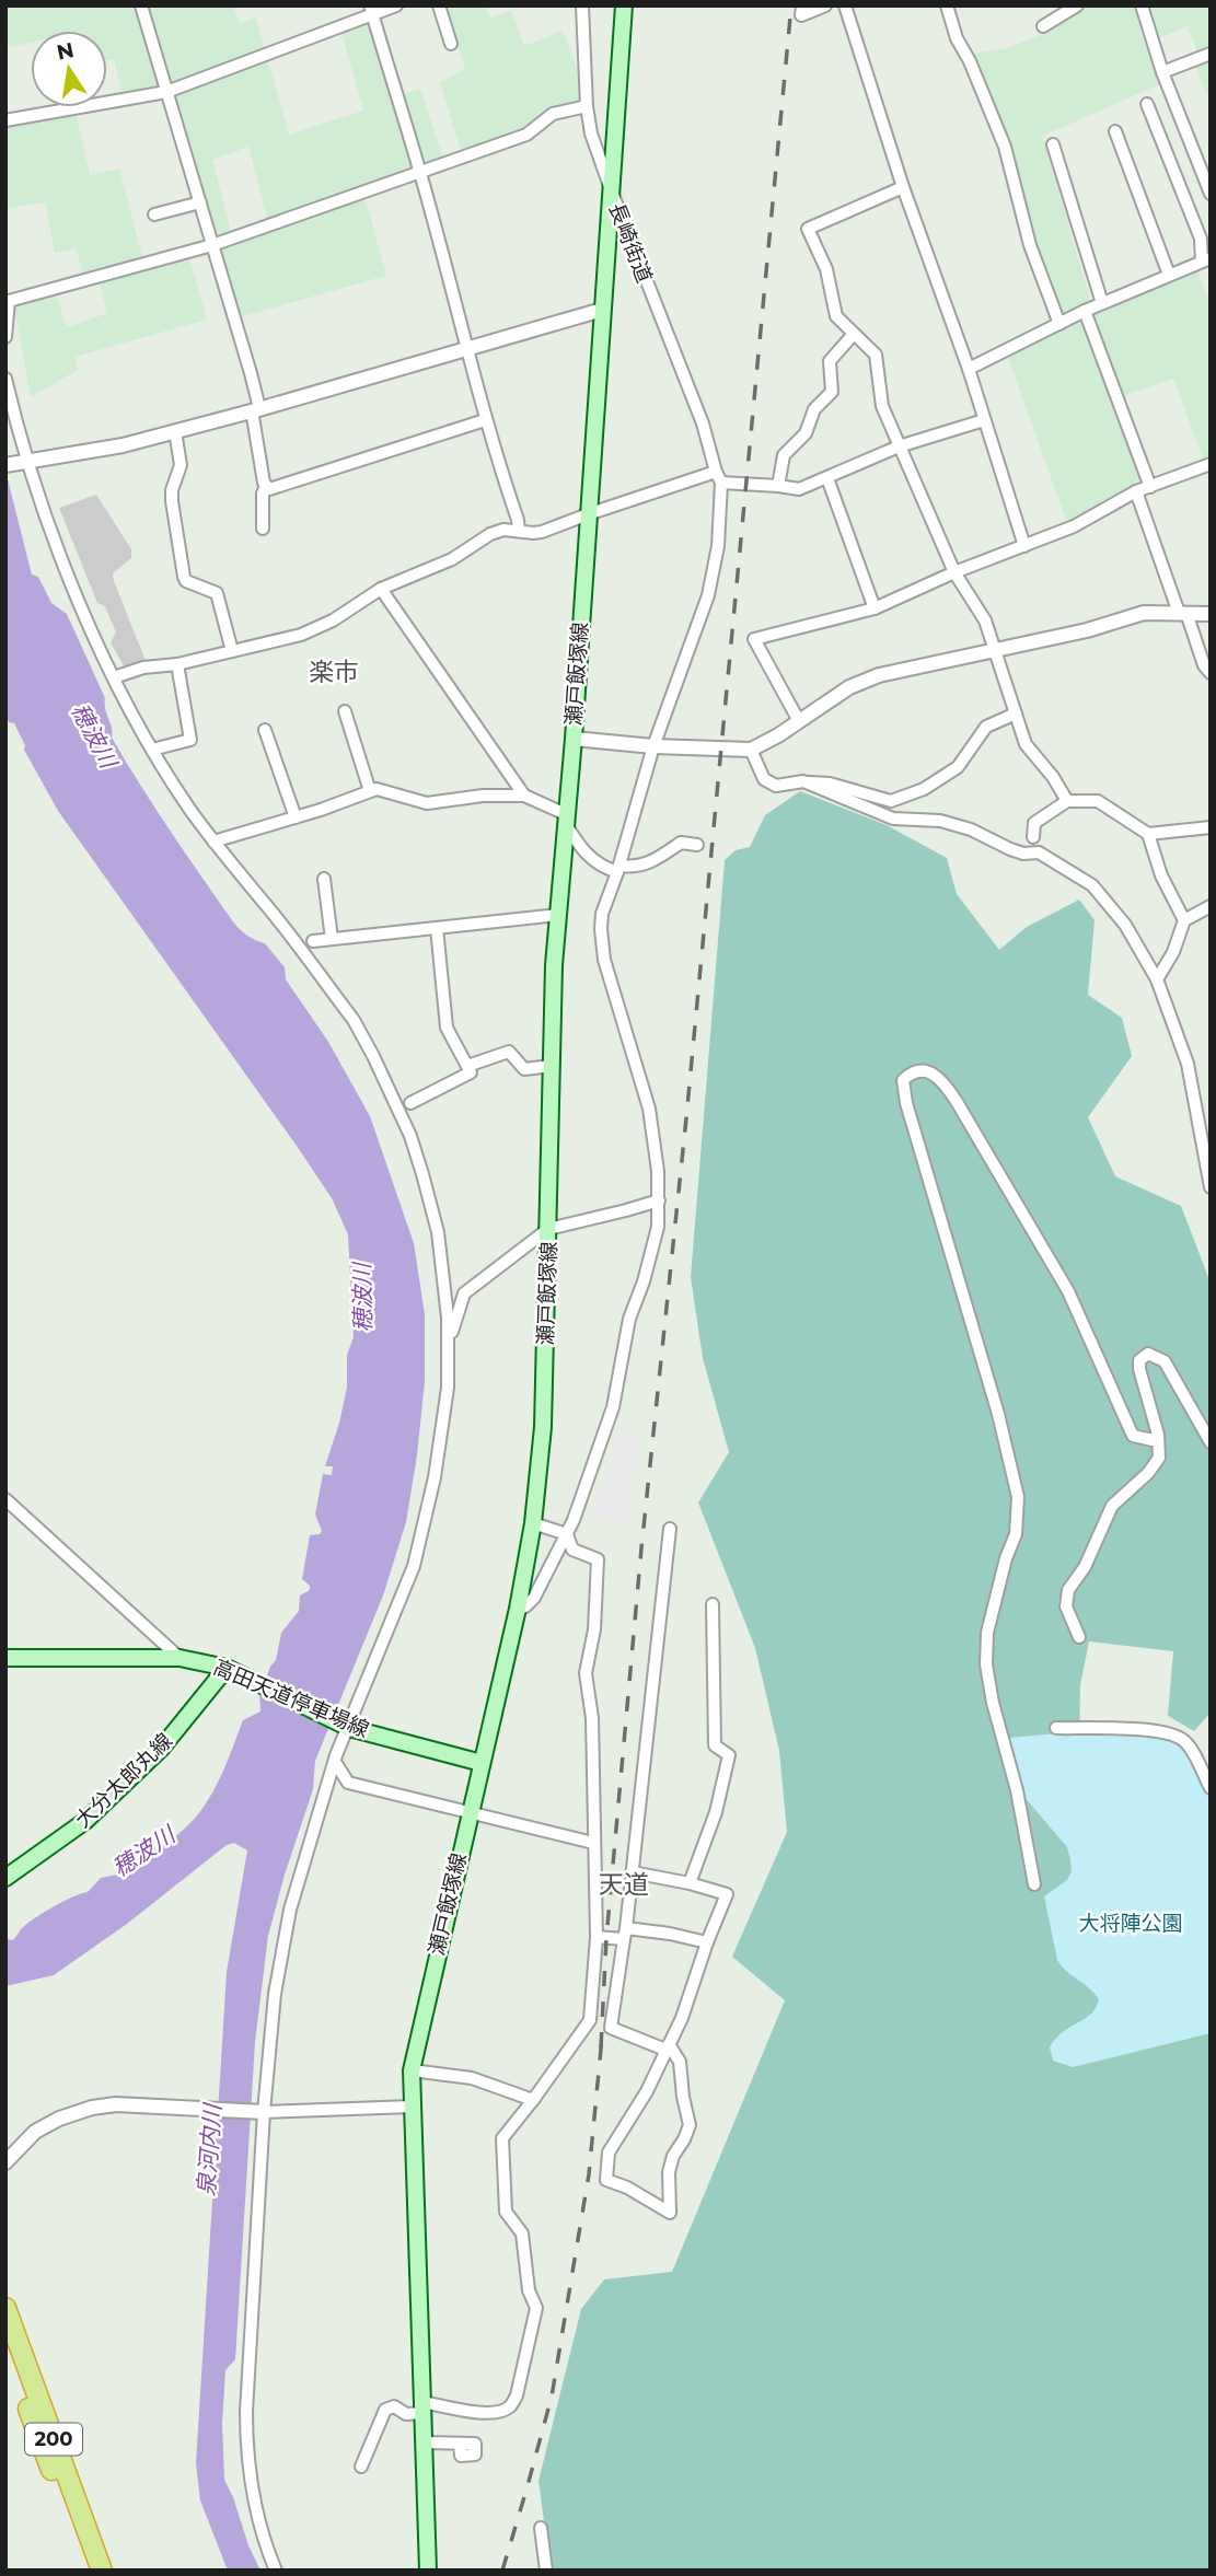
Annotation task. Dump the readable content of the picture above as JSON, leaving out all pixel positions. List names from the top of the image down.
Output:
{
  "streets": {
    "highway": ["200"],
    "main road": ["瀬戸飯塚線", "高田天道停車場線", "大分太郎丸線"],
    "street": ["長崎街道"]
  },
  "crossings": [
    ["長崎街道", "瀬戸飯塚線"],
    ["瀬戸飯塚線", "高田天道停車場線"],
    ["高田天道停車場線", "大分太郎丸線"]
  ],
  "districts": ["楽市", "天道"],
  "water": ["穂波川", "泉河内川"],
  "parks": ["大将陣公園"],
  "north": "top"
}
